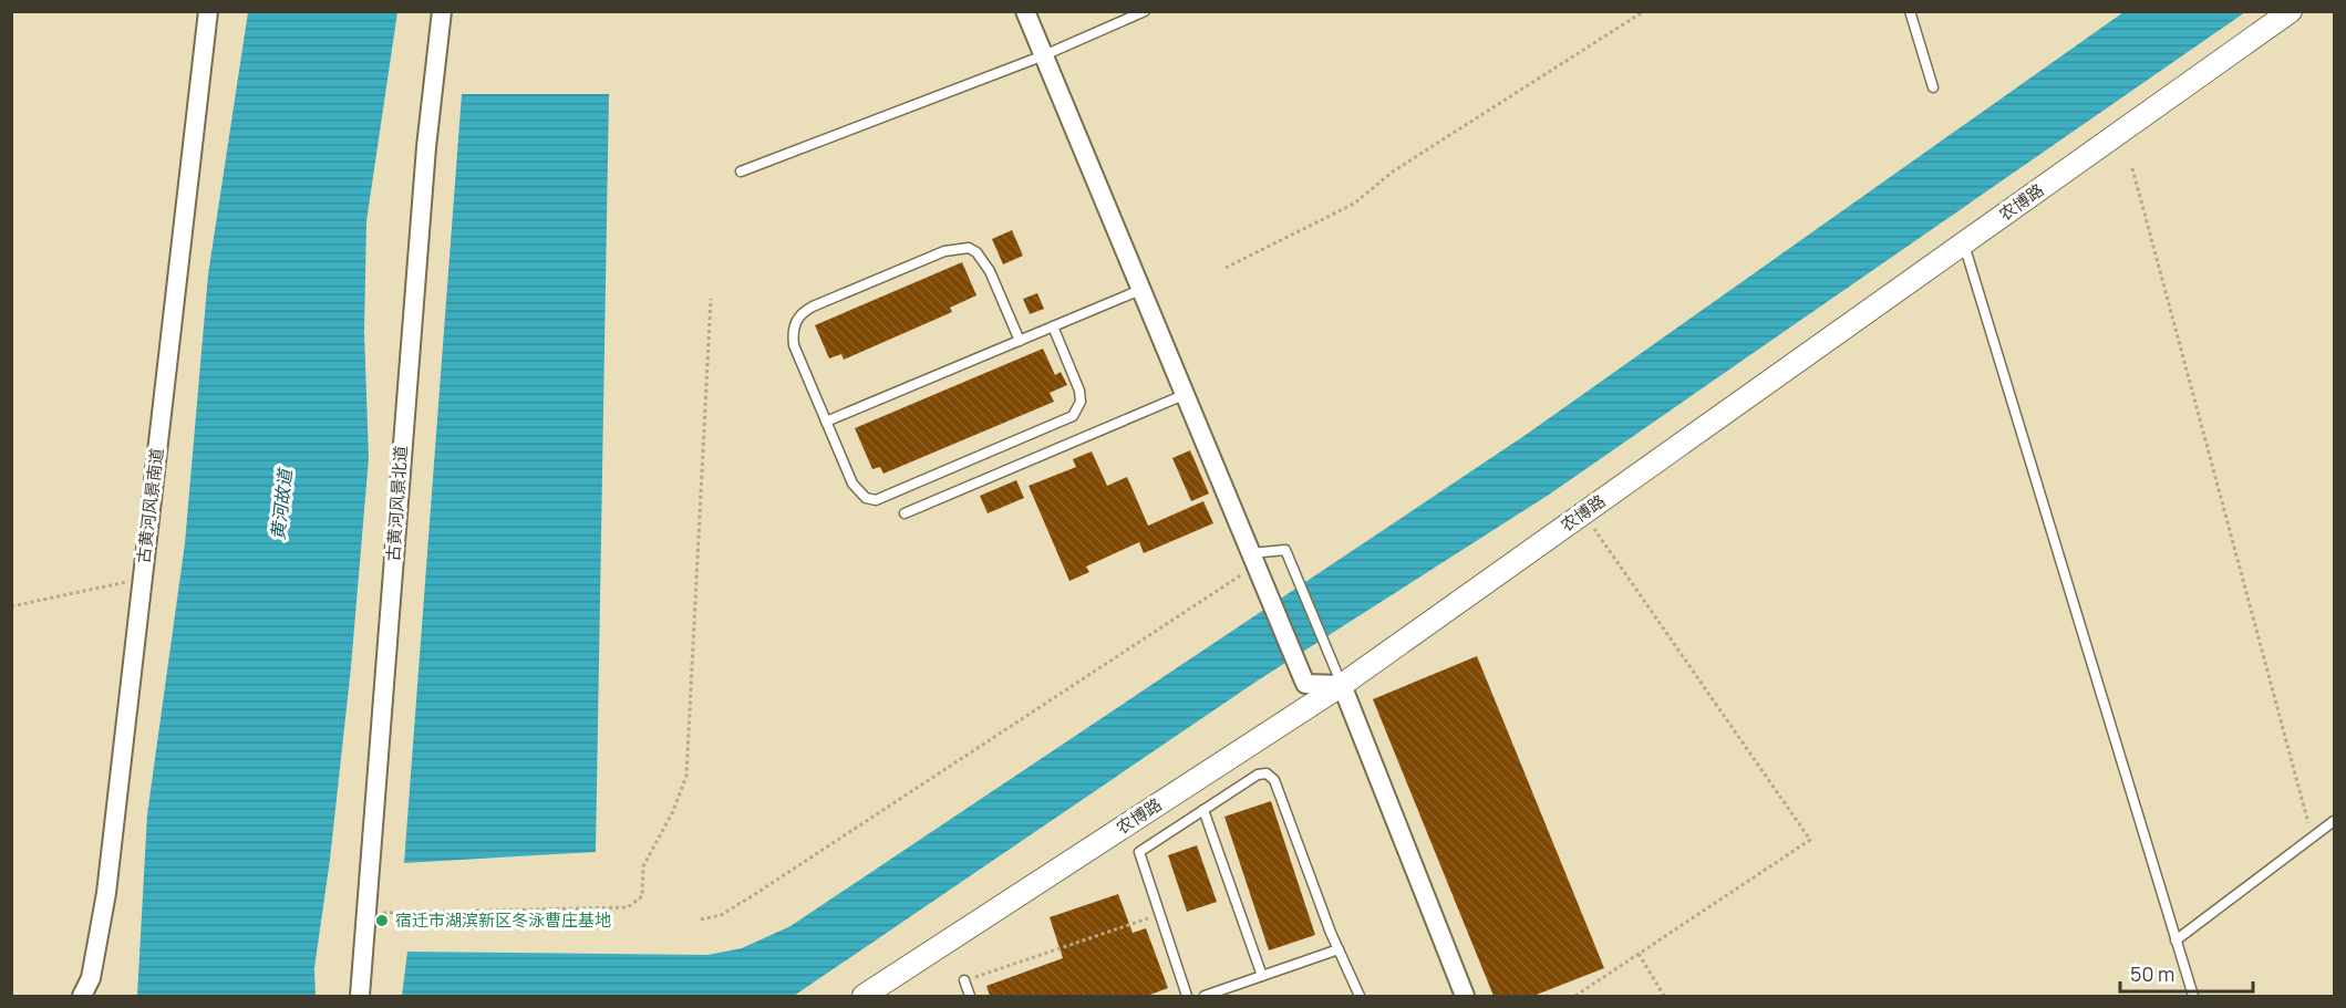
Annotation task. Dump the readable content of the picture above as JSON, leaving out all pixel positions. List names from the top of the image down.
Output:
{
  "streets": {
    "street": ["农博路", "古黄河风景北道", "古黄河风景南道"]
  },
  "water": ["黄河故道"],
  "places": ["宿迁市湖滨新区冬泳曹庄基地"],
  "scale_bar": "50 m"
}
